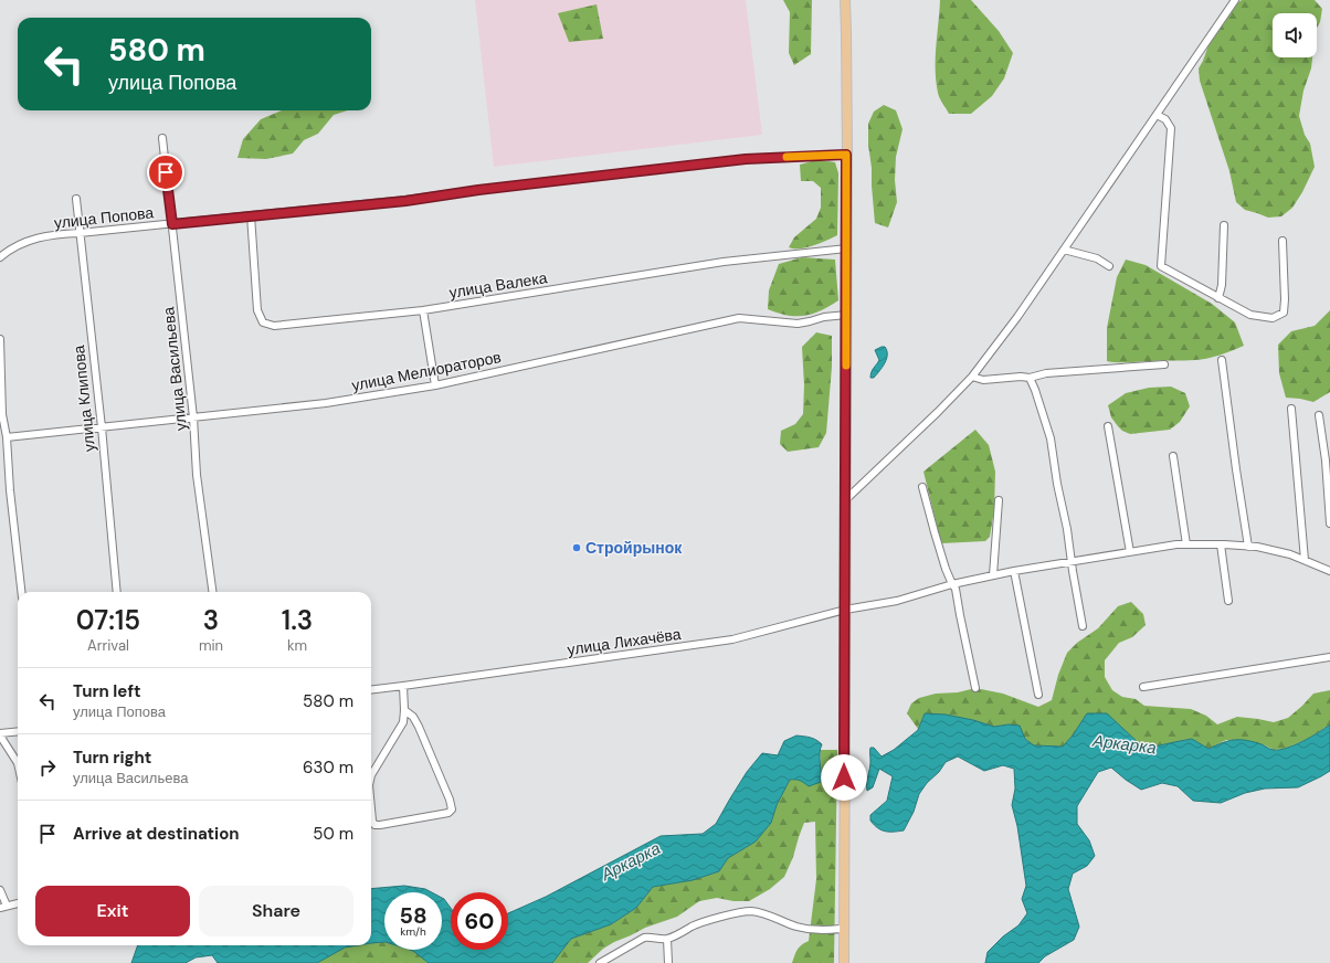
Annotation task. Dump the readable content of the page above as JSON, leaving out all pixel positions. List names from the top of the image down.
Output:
{
  "streets": {
    "street": [
      "улица Попова",
      "улица Валека",
      "улица Васильева",
      "улица Мелиораторов",
      "улица Клипова",
      "улица Лихачёва"
    ]
  },
  "crossings": [
    ["улица Попова", "улица Валека"],
    ["улица Попова", "улица Васильева"],
    ["улица Попова", "улица Клипова"],
    ["улица Васильева", "улица Мелиораторов"],
    ["улица Мелиораторов", "улица Клипова"]
  ],
  "water": ["Аркарка"],
  "places": ["Стройрынок"],
  "page": {
    "turn": ["580 m", "улица Попова"],
    "eta": [
      "07:15",
      "Arrival",
      "3",
      "min",
      "1.3",
      "km"
    ],
    "list": [
      {
        "name": "Turn left",
        "note": "улица Попова",
        "value": "580 m"
      },
      {
        "name": "Turn right",
        "note": "улица Васильева",
        "value": "630 m"
      },
      {
        "name": "Arrive at destination",
        "value": "50 m"
      }
    ],
    "buttons": ["Exit", "Share"],
    "speed": "58 km/h",
    "limit": "60"
  }
}
